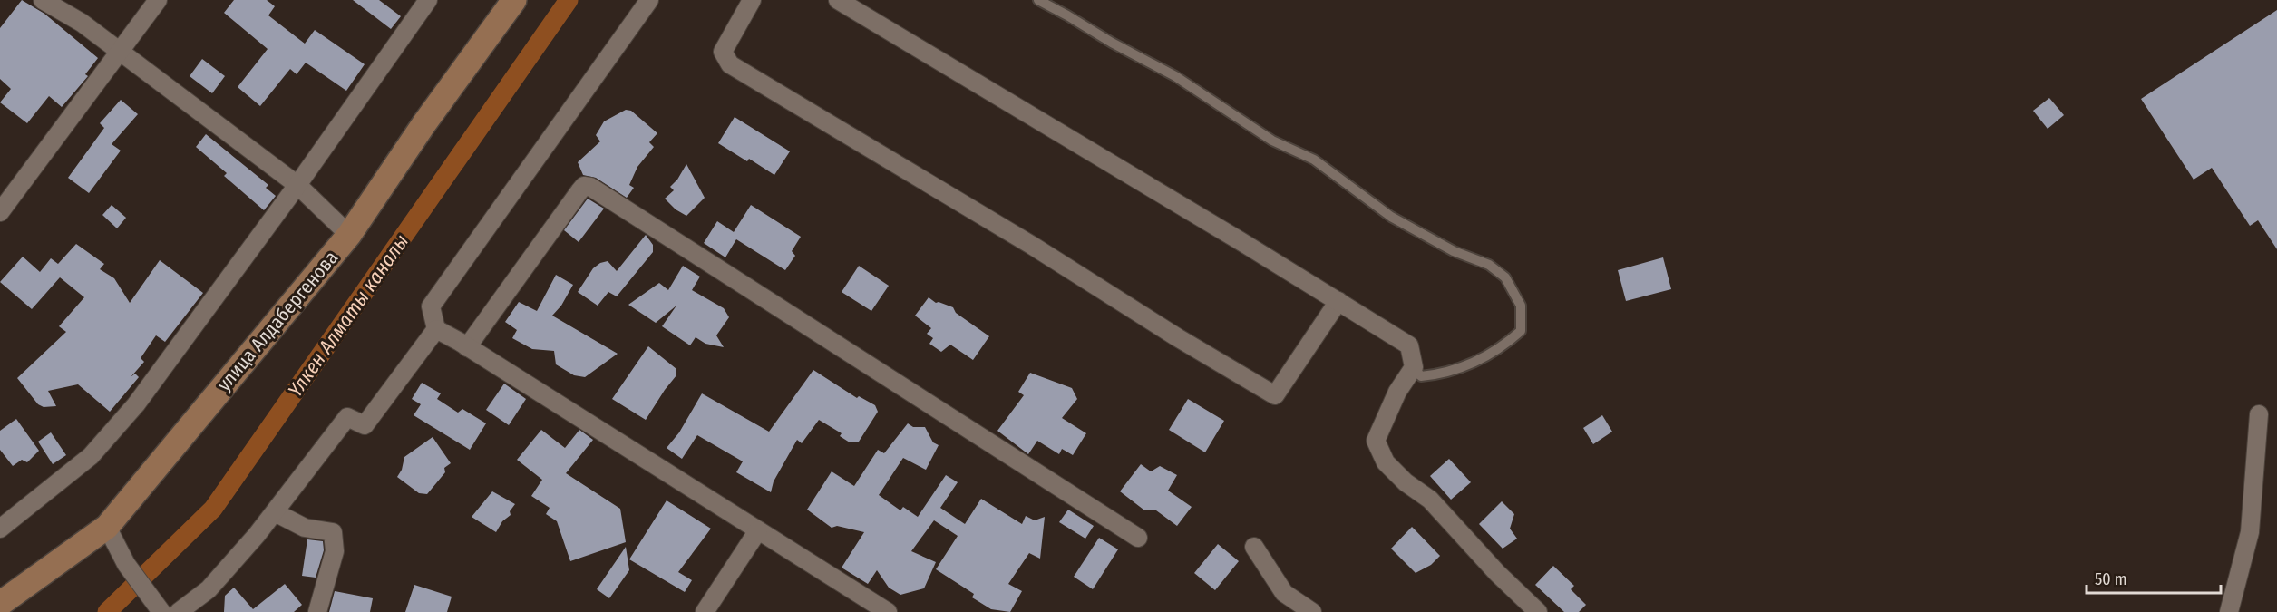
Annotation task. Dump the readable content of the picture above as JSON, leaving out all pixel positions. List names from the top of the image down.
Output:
{
  "streets": {
    "main road": ["улица Алдабергенова"]
  },
  "water": ["Үлкен Алматы каналы"],
  "scale_bar": "50 m"
}
